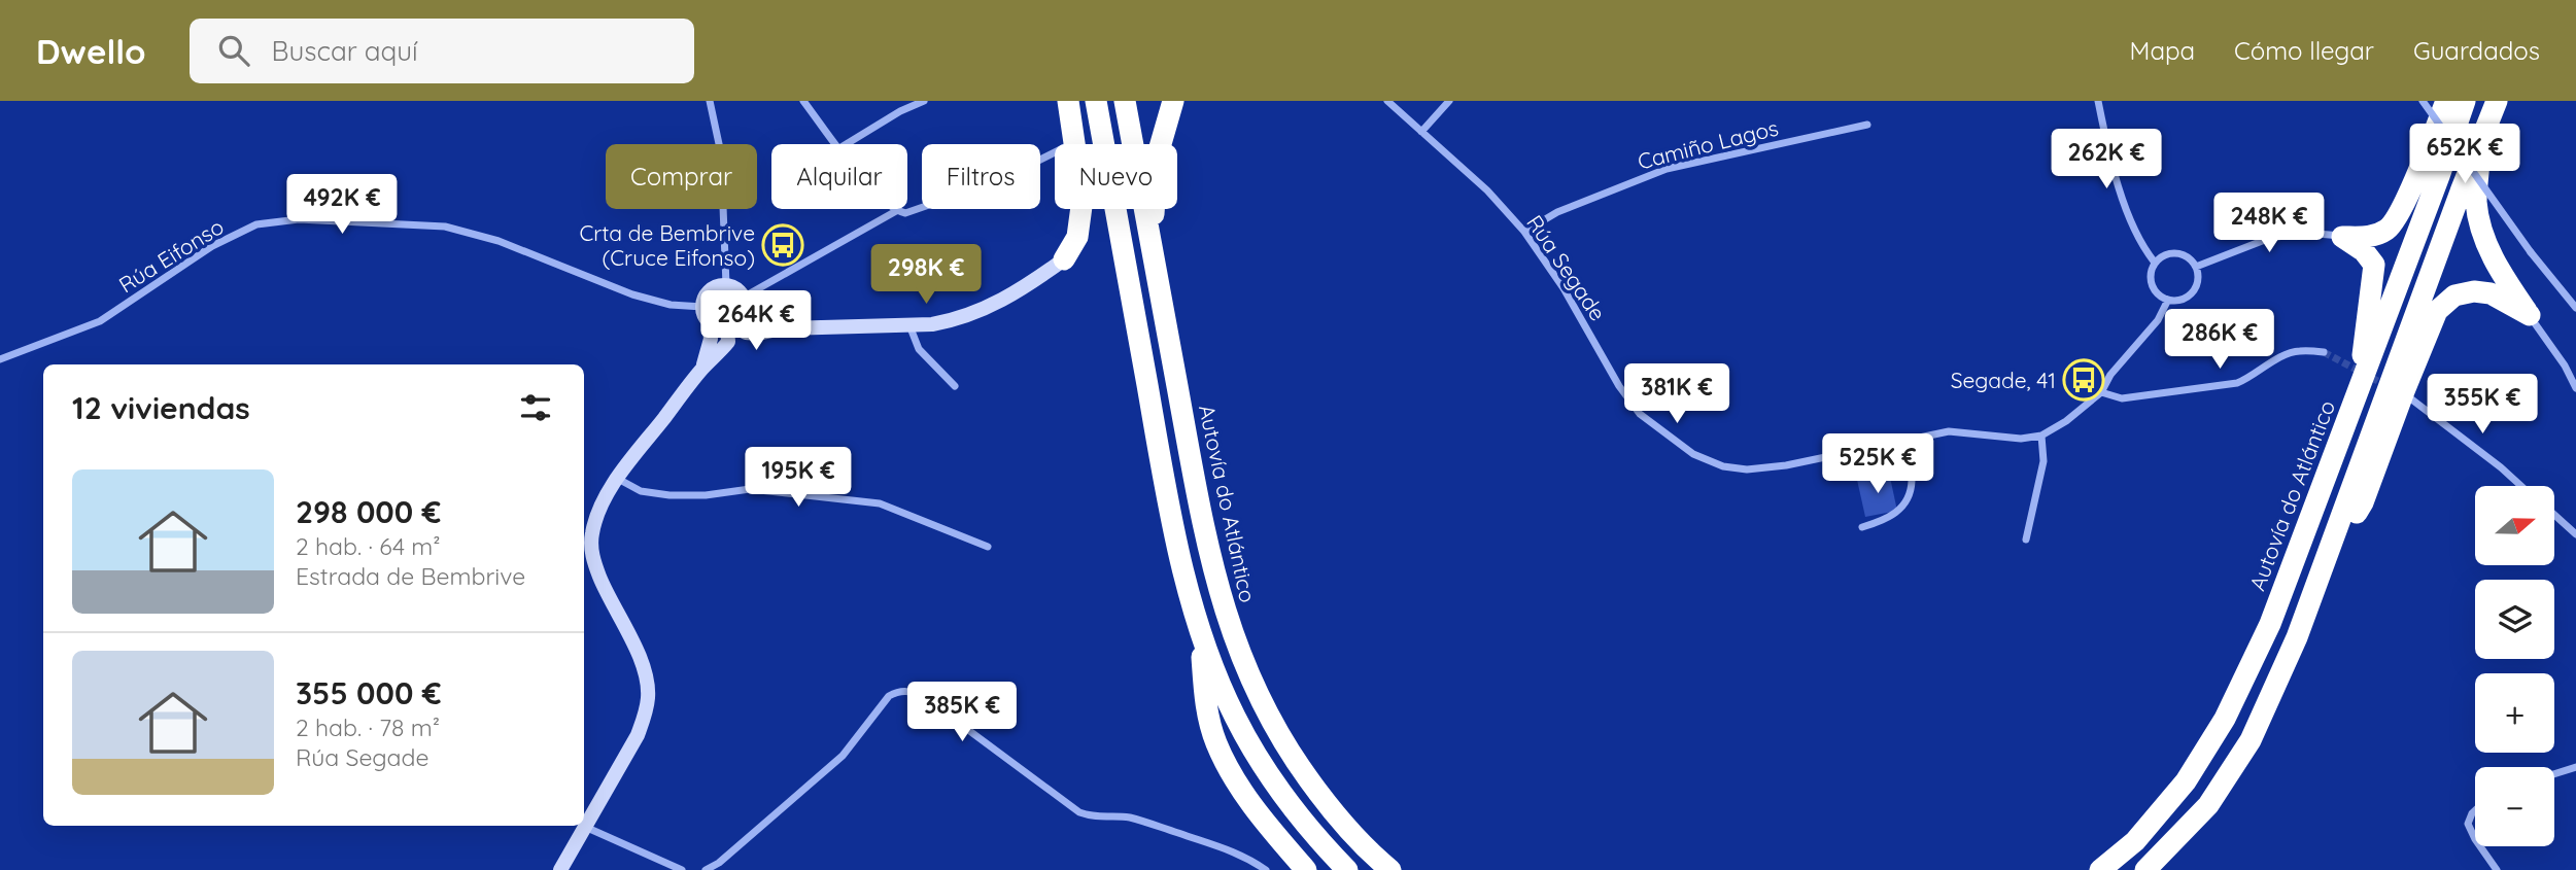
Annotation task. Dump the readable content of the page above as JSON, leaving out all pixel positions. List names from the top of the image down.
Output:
{
  "streets": {
    "highway": ["Autovía do Atlántico"],
    "street": ["Camiño Lagos", "Rúa Eifonso", "Rúa Segade"]
  },
  "crossings": [
    ["Camiño Lagos", "Rúa Segade"]
  ],
  "places": {
    "bus stop": ["Crta de Bembrive (Cruce Eifonso)", "Segade, 41"]
  },
  "north": "right",
  "page": {
    "header": "Dwello",
    "search": "Buscar aquí",
    "nav": ["Mapa", "Cómo llegar", "Guardados"],
    "price": [
      "652K €",
      "262K €",
      "492K €",
      "248K €",
      "298K €",
      "264K €",
      "286K €",
      "381K €",
      "355K €",
      "525K €",
      "195K €",
      "385K €"
    ],
    "chip": [
      "Comprar",
      "Alquilar",
      "Filtros",
      "Nuevo"
    ],
    "heading": "12 viviendas",
    "list": [
      {
        "name": "298 000 €",
        "note": "2 hab. · 64 m² · Estrada de Bembrive"
      },
      {
        "name": "355 000 €",
        "note": "2 hab. · 78 m² · Rúa Segade"
      }
    ],
    "map_buttons": ["+", "−"]
  }
}
